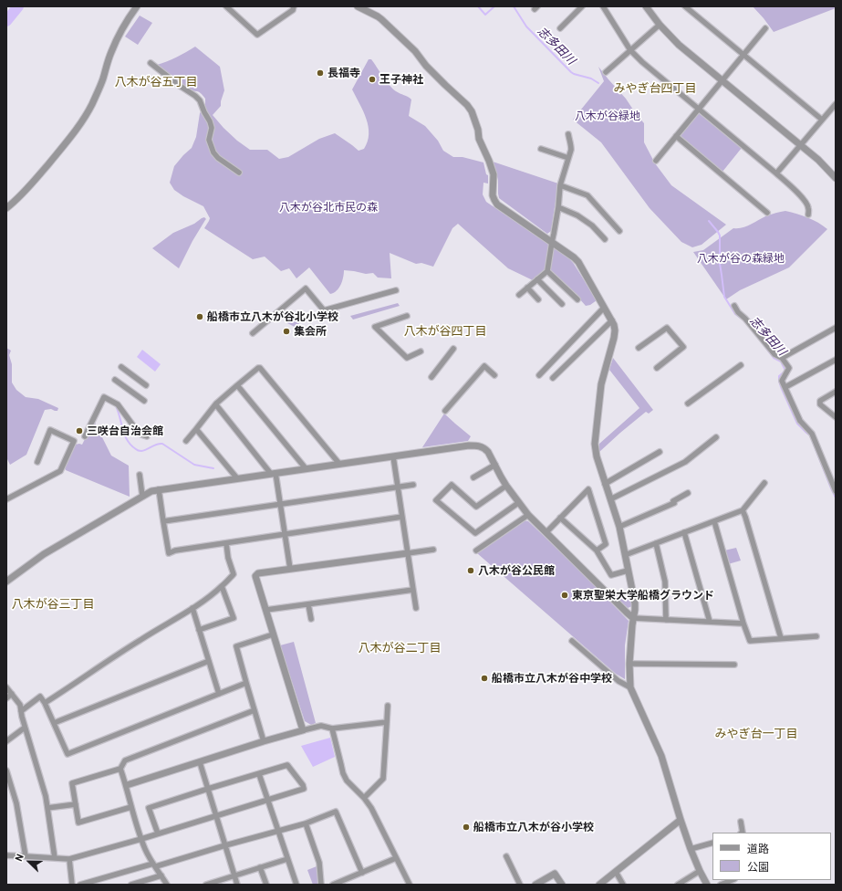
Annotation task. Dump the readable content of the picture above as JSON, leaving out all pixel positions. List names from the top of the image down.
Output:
{
  "districts": [
    "八木が谷五丁目",
    "みやぎ台四丁目",
    "八木が谷四丁目",
    "八木が谷三丁目",
    "八木が谷二丁目",
    "みやぎ台一丁目"
  ],
  "water": ["志多田川"],
  "parks": ["八木が谷緑地", "八木が谷北市民の森", "八木が谷の森緑地"],
  "places": [
    "長福寺",
    "王子神社",
    "船橋市立八木が谷北小学校",
    "集会所",
    "三咲台自治会館",
    "八木が谷公民館",
    "東京聖栄大学船橋グラウンド",
    "船橋市立八木が谷中学校",
    "船橋市立八木が谷小学校"
  ],
  "legend": ["道路", "公園"],
  "north": "top left"
}
